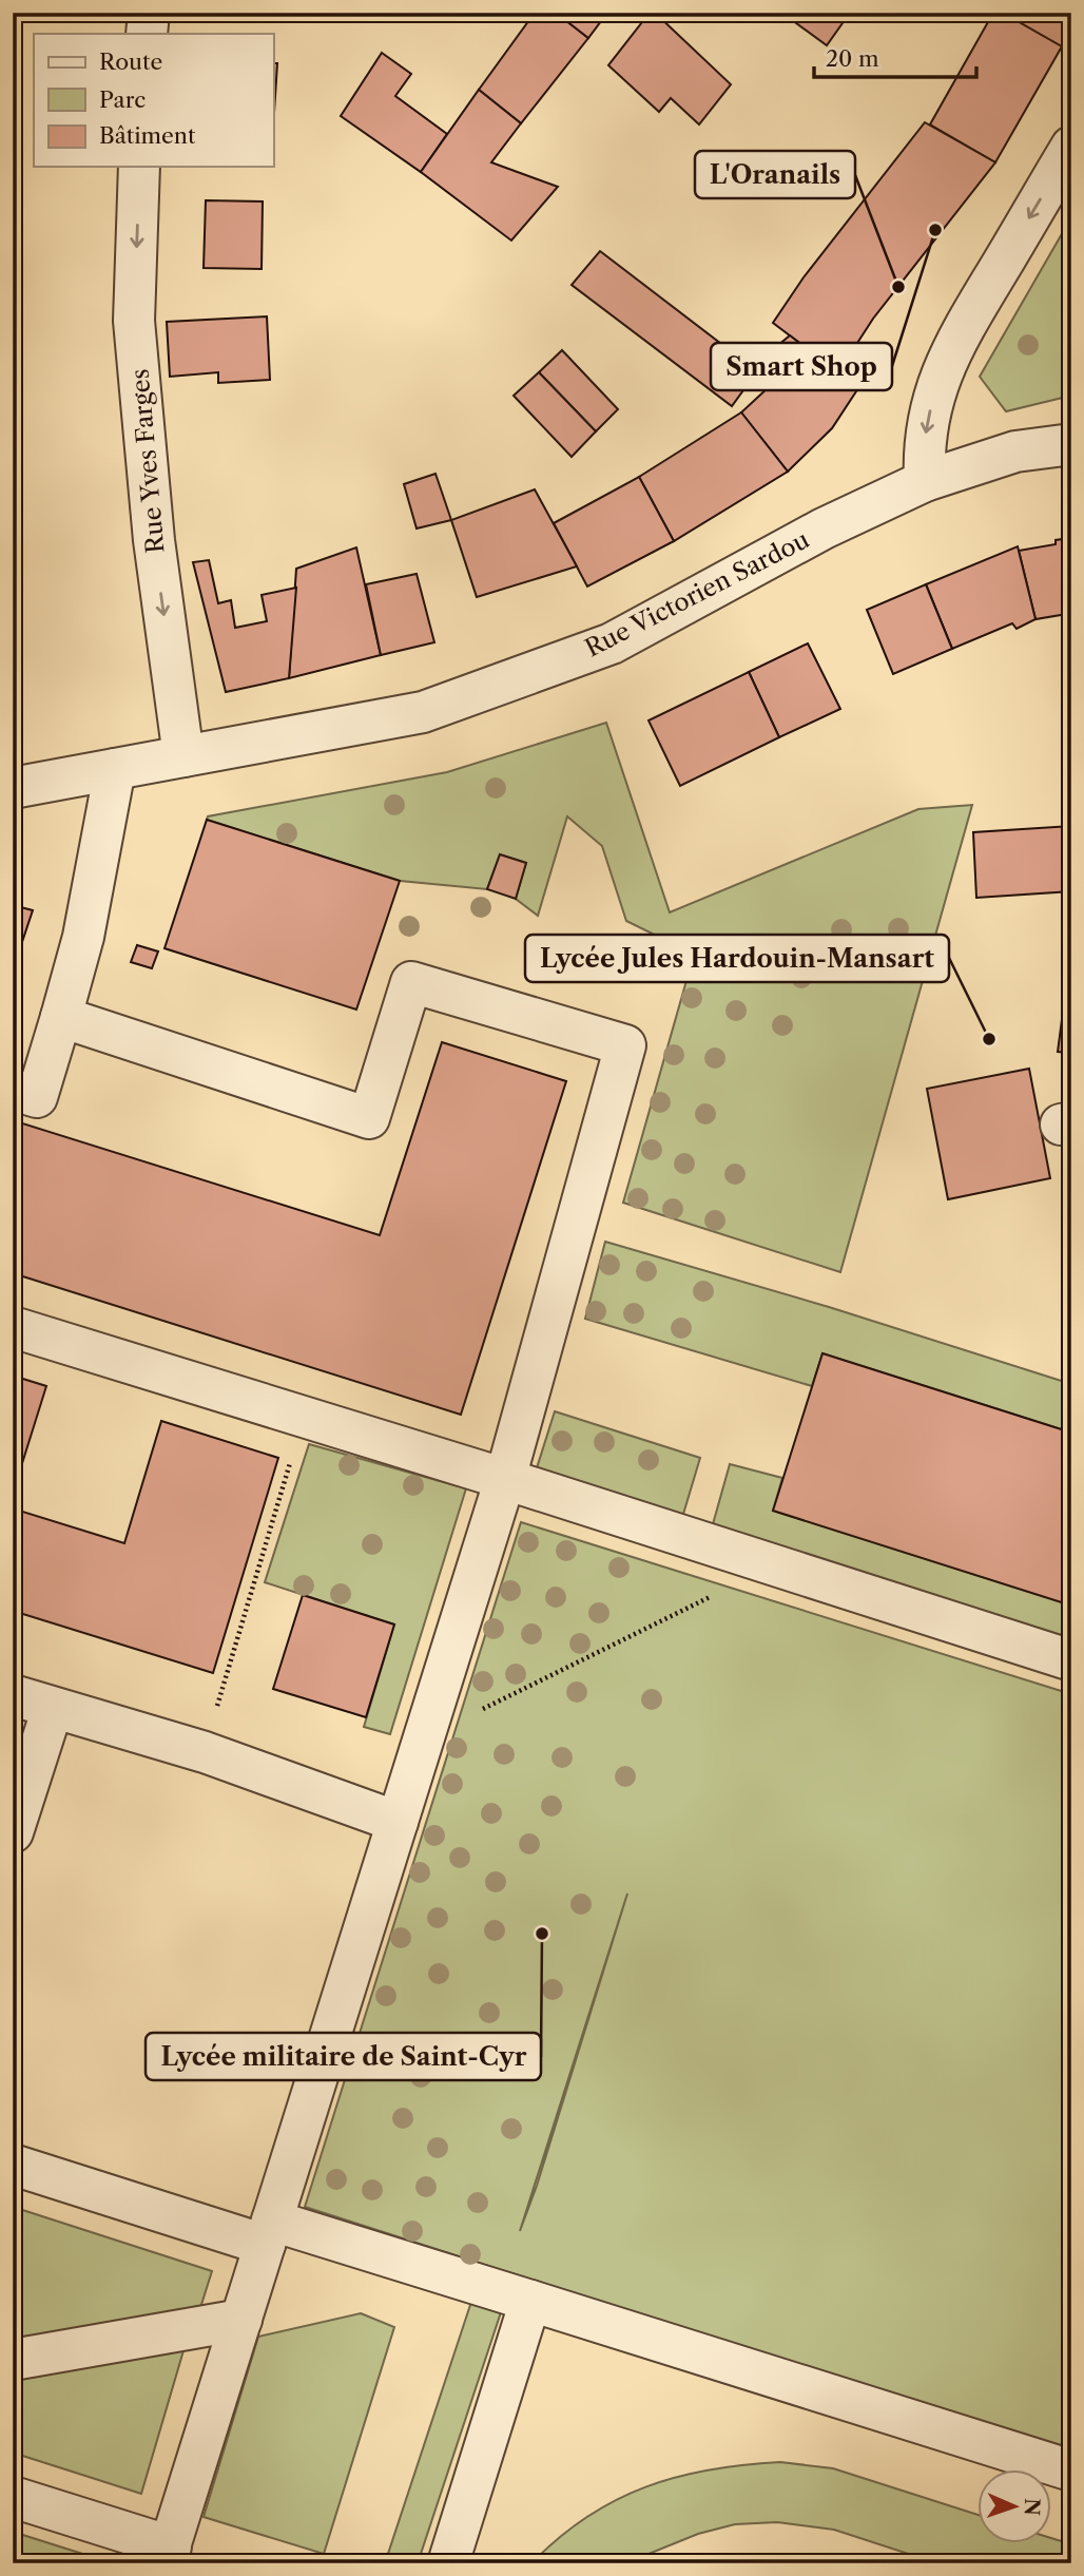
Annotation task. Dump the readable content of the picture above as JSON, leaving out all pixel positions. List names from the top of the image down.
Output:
{
  "streets": {
    "street": ["Rue Yves Farges", "Rue Victorien Sardou"]
  },
  "crossings": [
    ["Rue Yves Farges", "Rue Victorien Sardou"]
  ],
  "one_way": ["Rue Yves Farges"],
  "places": [
    "Smart Shop",
    "L'Oranails",
    "Lycée Jules Hardouin-Mansart",
    "Lycée militaire de Saint-Cyr"
  ],
  "legend": ["Route", "Parc", "Bâtiment"],
  "scale_bar": "20 m",
  "north": "right"
}
